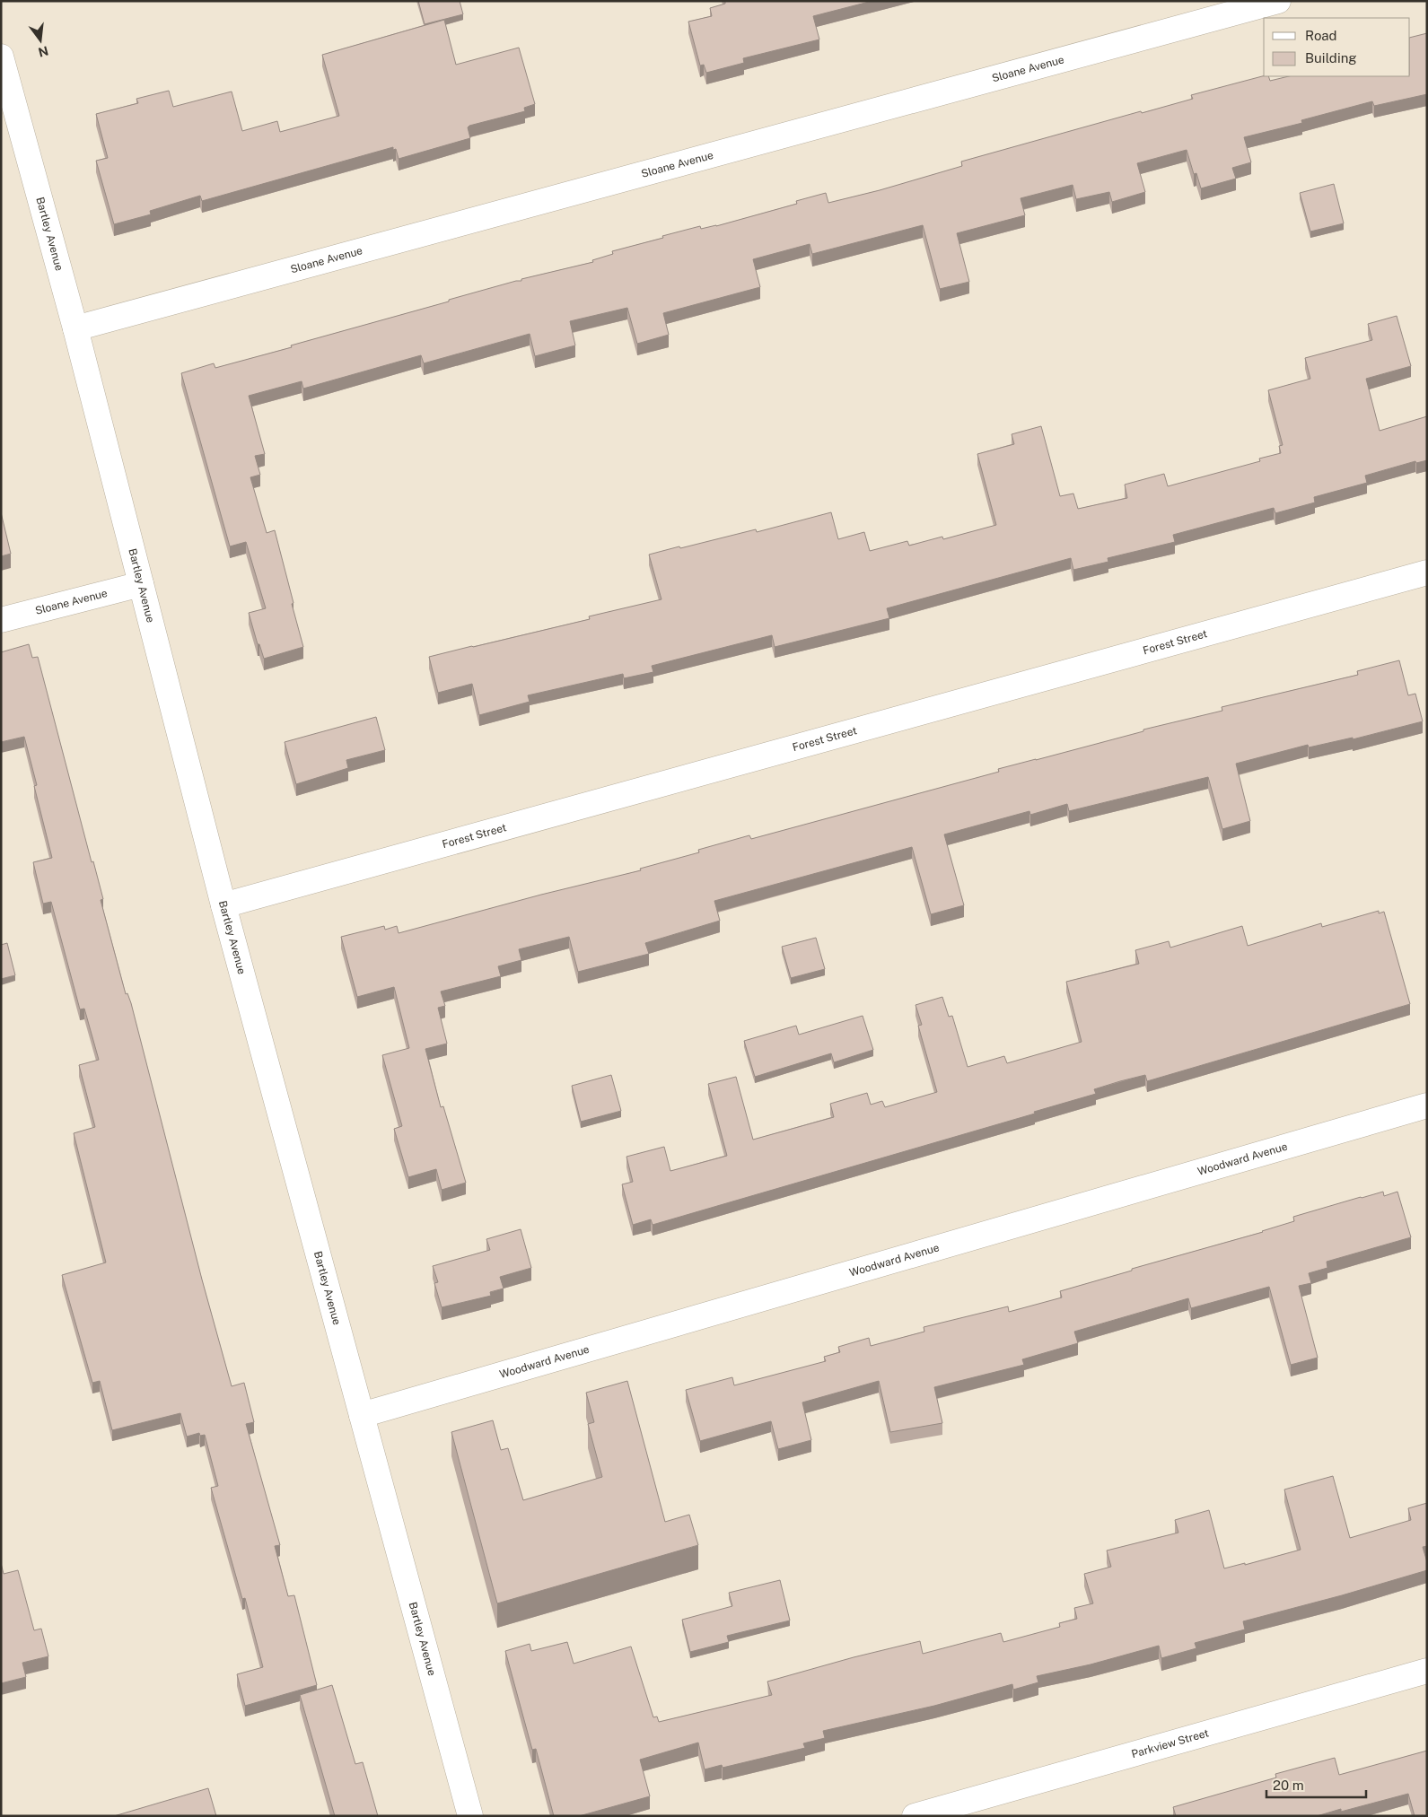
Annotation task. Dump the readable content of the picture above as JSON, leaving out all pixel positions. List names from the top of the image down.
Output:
{
  "streets": {
    "street": [
      "Sloane Avenue",
      "Bartley Avenue",
      "Forest Street",
      "Woodward Avenue",
      "Parkview Street"
    ]
  },
  "crossings": [
    ["Sloane Avenue", "Bartley Avenue"],
    ["Bartley Avenue", "Forest Street"],
    ["Bartley Avenue", "Woodward Avenue"]
  ],
  "legend": ["Road", "Building"],
  "scale_bar": "20 m",
  "north": "bottom"
}
